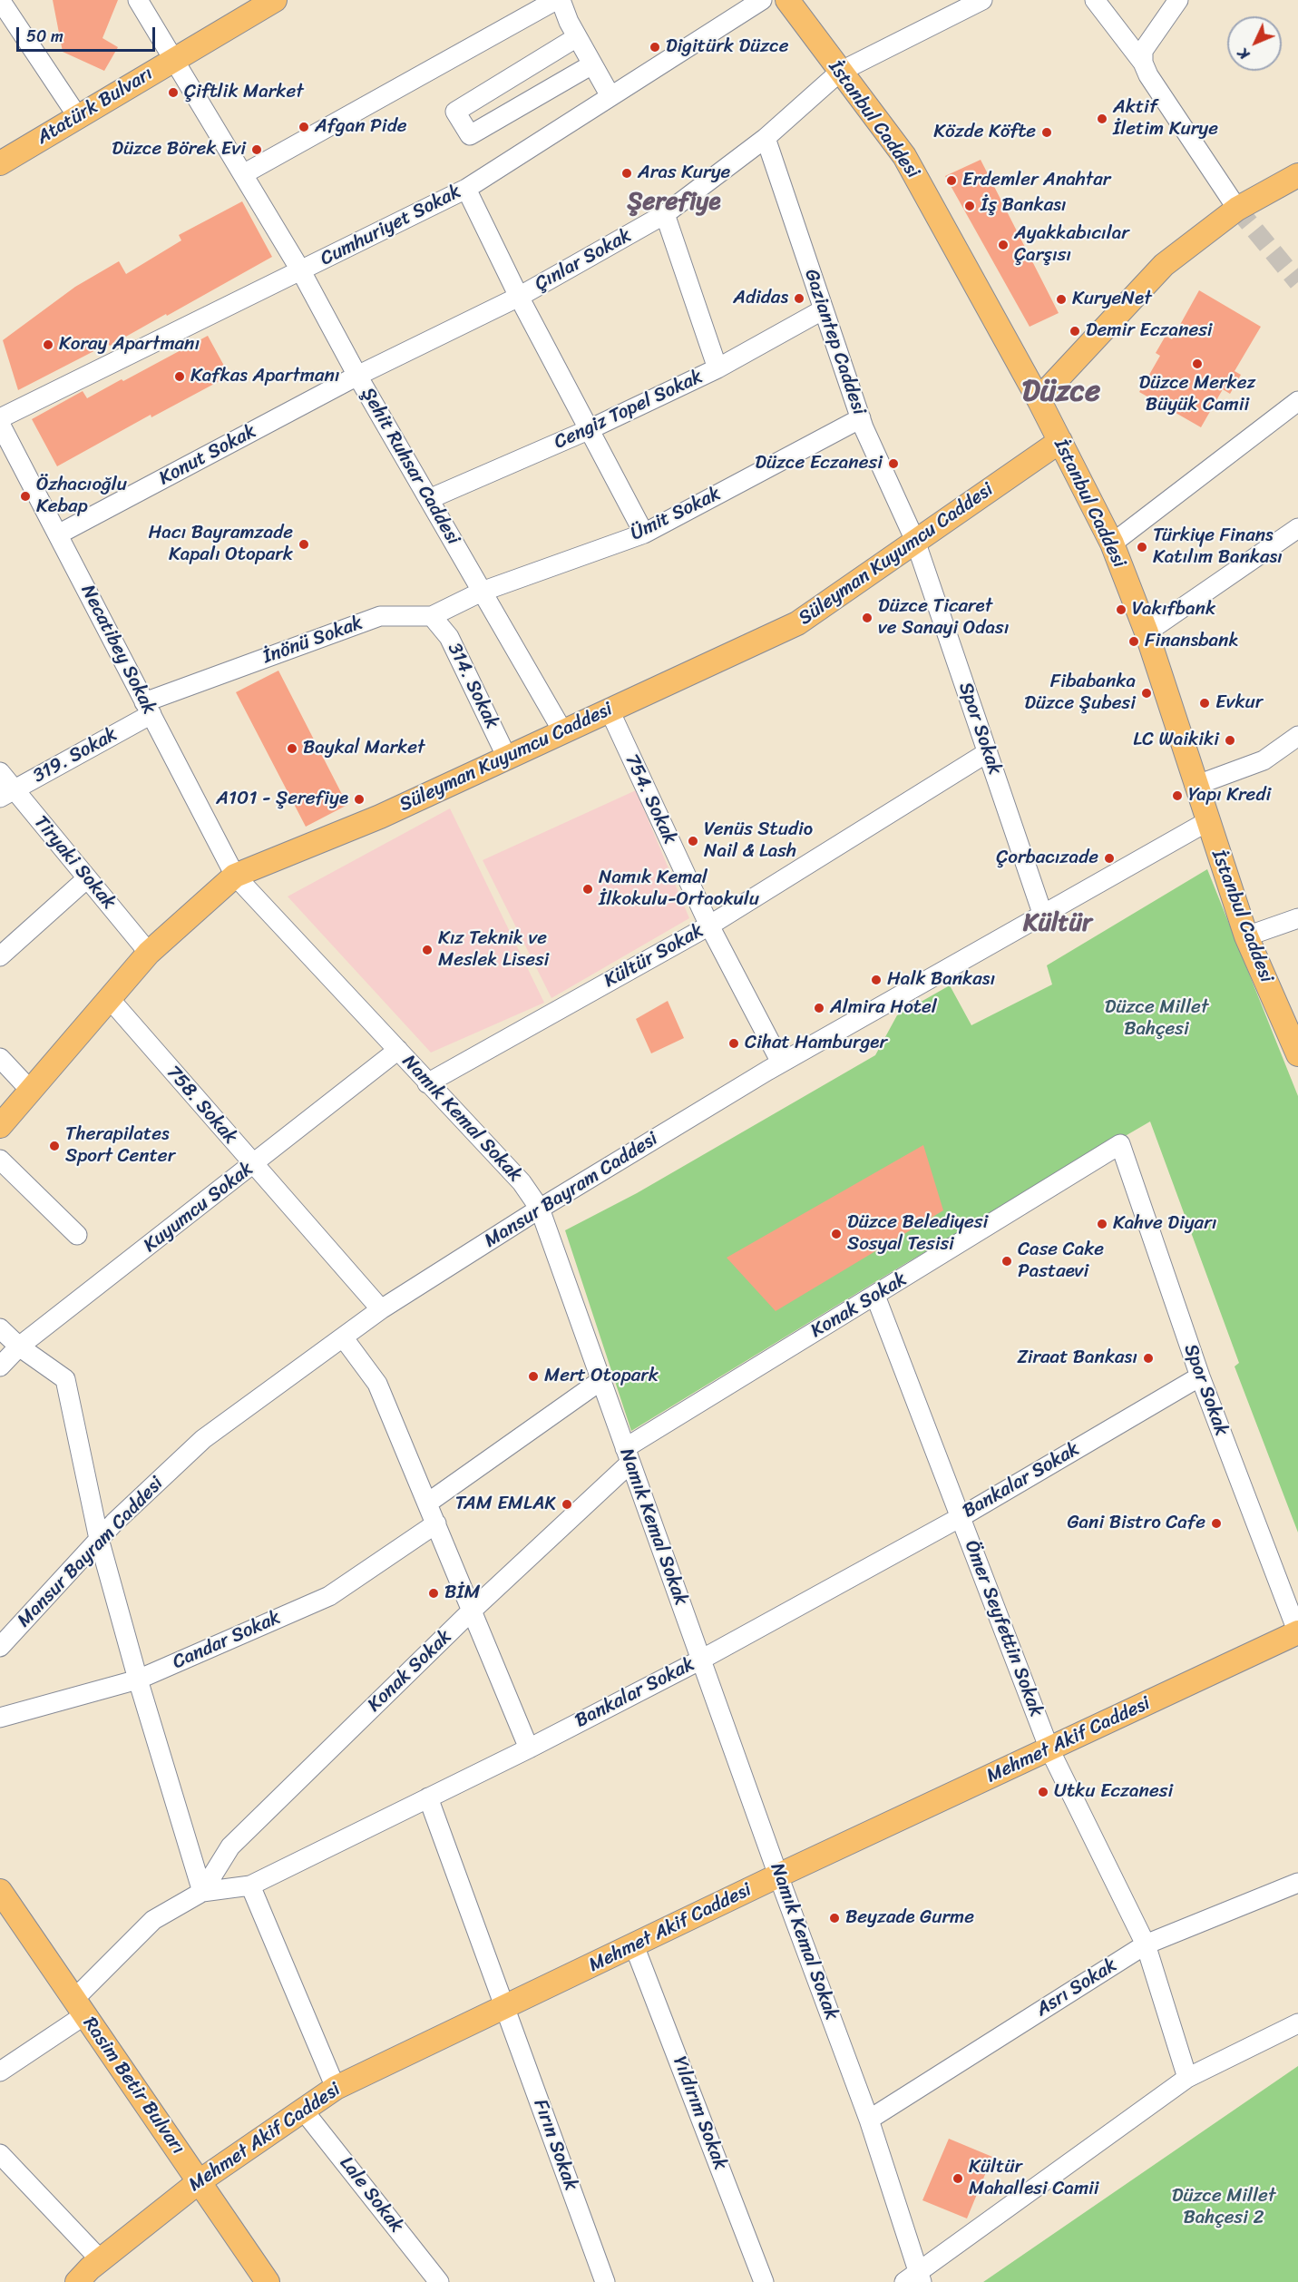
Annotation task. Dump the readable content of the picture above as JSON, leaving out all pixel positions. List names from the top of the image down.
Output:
{
  "streets": {
    "main road": [
      "Atatürk Bulvarı",
      "İstanbul Caddesi",
      "Süleyman Kuyumcu Caddesi",
      "Mehmet Akif Caddesi",
      "Rasim Betir Bulvarı"
    ],
    "street": [
      "Cumhuriyet Sokak",
      "Çınlar Sokak",
      "Gaziantep Caddesi",
      "Cengiz Topel Sokak",
      "Konut Sokak",
      "Şehit Ruhsar Caddesi",
      "Ümit Sokak",
      "İnönü Sokak",
      "Necatibey Sokak",
      "314. Sokak",
      "Spor Sokak",
      "319. Sokak",
      "754. Sokak",
      "Tiryaki Sokak",
      "Kültür Sokak",
      "758. Sokak",
      "Namık Kemal Sokak",
      "Mansur Bayram Caddesi",
      "Kuyumcu Sokak",
      "Konak Sokak",
      "Bankalar Sokak",
      "Ömer Seyfettin Sokak",
      "Candar Sokak",
      "Asrı Sokak",
      "Yıldırım Sokak",
      "Fırın Sokak",
      "Lale Sokak"
    ]
  },
  "crossings": [
    ["Atatürk Bulvarı", "Şehit Ruhsar Caddesi"],
    ["İstanbul Caddesi", "Çınlar Sokak"],
    ["İstanbul Caddesi", "Süleyman Kuyumcu Caddesi"],
    ["İstanbul Caddesi", "Mansur Bayram Caddesi"],
    ["Cumhuriyet Sokak", "Şehit Ruhsar Caddesi"],
    ["Çınlar Sokak", "Gaziantep Caddesi"],
    ["Çınlar Sokak", "Konut Sokak"],
    ["Çınlar Sokak", "Şehit Ruhsar Caddesi"],
    ["Gaziantep Caddesi", "Cengiz Topel Sokak"],
    ["Gaziantep Caddesi", "Ümit Sokak"],
    ["Gaziantep Caddesi", "Süleyman Kuyumcu Caddesi"],
    ["Gaziantep Caddesi", "Spor Sokak"],
    ["Cengiz Topel Sokak", "Şehit Ruhsar Caddesi"],
    ["Konut Sokak", "Şehit Ruhsar Caddesi"],
    ["Konut Sokak", "Necatibey Sokak"],
    ["Şehit Ruhsar Caddesi", "Ümit Sokak"],
    ["Şehit Ruhsar Caddesi", "Süleyman Kuyumcu Caddesi"],
    ["Şehit Ruhsar Caddesi", "İnönü Sokak"],
    ["Ümit Sokak", "İnönü Sokak"],
    ["Süleyman Kuyumcu Caddesi", "Necatibey Sokak"],
    ["Süleyman Kuyumcu Caddesi", "314. Sokak"],
    ["Süleyman Kuyumcu Caddesi", "Spor Sokak"],
    ["Süleyman Kuyumcu Caddesi", "754. Sokak"],
    ["Süleyman Kuyumcu Caddesi", "Tiryaki Sokak"],
    ["Süleyman Kuyumcu Caddesi", "758. Sokak"],
    ["Süleyman Kuyumcu Caddesi", "Namık Kemal Sokak"],
    ["İnönü Sokak", "Necatibey Sokak"],
    ["İnönü Sokak", "314. Sokak"],
    ["İnönü Sokak", "319. Sokak"],
    ["Necatibey Sokak", "319. Sokak"],
    ["Necatibey Sokak", "Namık Kemal Sokak"],
    ["Spor Sokak", "Kültür Sokak"],
    ["Spor Sokak", "Mansur Bayram Caddesi"],
    ["Spor Sokak", "Konak Sokak"],
    ["Spor Sokak", "Bankalar Sokak"],
    ["Spor Sokak", "Mehmet Akif Caddesi"],
    ["319. Sokak", "Tiryaki Sokak"],
    ["754. Sokak", "Kültür Sokak"],
    ["754. Sokak", "Mansur Bayram Caddesi"],
    ["Kültür Sokak", "Namık Kemal Sokak"],
    ["758. Sokak", "Mansur Bayram Caddesi"],
    ["758. Sokak", "Kuyumcu Sokak"],
    ["Namık Kemal Sokak", "Mansur Bayram Caddesi"],
    ["Namık Kemal Sokak", "Kuyumcu Sokak"],
    ["Namık Kemal Sokak", "Konak Sokak"],
    ["Namık Kemal Sokak", "Bankalar Sokak"],
    ["Namık Kemal Sokak", "Mehmet Akif Caddesi"],
    ["Namık Kemal Sokak", "Asrı Sokak"],
    ["Konak Sokak", "Bankalar Sokak"],
    ["Konak Sokak", "Ömer Seyfettin Sokak"],
    ["Bankalar Sokak", "Ömer Seyfettin Sokak"],
    ["Bankalar Sokak", "Rasim Betir Bulvarı"],
    ["Bankalar Sokak", "Fırın Sokak"],
    ["Ömer Seyfettin Sokak", "Mehmet Akif Caddesi"],
    ["Ömer Seyfettin Sokak", "Asrı Sokak"],
    ["Mehmet Akif Caddesi", "Rasim Betir Bulvarı"],
    ["Mehmet Akif Caddesi", "Yıldırım Sokak"],
    ["Mehmet Akif Caddesi", "Fırın Sokak"],
    ["Mehmet Akif Caddesi", "Lale Sokak"]
  ],
  "districts": ["Şerefiye", "Düzce", "Kültür"],
  "parks": ["Düzce Millet Bahçesi", "Düzce Millet Bahçesi 2"],
  "places": [
    "Digitürk Düzce",
    "Çiftlik Market",
    "Aktif İletim Kurye",
    "Afgan Pide",
    "Közde Köfte",
    "Düzce Börek Evi",
    "Aras Kurye",
    "Erdemler Anahtar",
    "İş Bankası",
    "Ayakkabıcılar Çarşısı",
    "Adidas",
    "KuryeNet",
    "Demir Eczanesi",
    "Koray Apartmanı",
    "Düzce Merkez Büyük Camii",
    "Kafkas Apartmanı",
    "Düzce Eczanesi",
    "Özhacıoğlu Kebap",
    "Hacı Bayramzade Kapalı Otopark",
    "Türkiye Finans Katılım Bankası",
    "Vakıfbank",
    "Düzce Ticaret ve Sanayi Odası",
    "Finansbank",
    "Fibabanka Düzce Şubesi",
    "Evkur",
    "LC Waikiki",
    "Baykal Market",
    "Yapı Kredi",
    "A101 - Şerefiye",
    "Venüs Studio Nail & Lash",
    "Çorbacızade",
    "Namık Kemal İlkokulu-Ortaokulu",
    "Kız Teknik ve Meslek Lisesi",
    "Halk Bankası",
    "Almira Hotel",
    "Cihat Hamburger",
    "Therapilates Sport Center",
    "Kahve Diyarı",
    "Düzce Belediyesi Sosyal Tesisi",
    "Case Cake Pastaevi",
    "Ziraat Bankası",
    "Mert Otopark",
    "TAM EMLAK",
    "Gani Bistro Cafe",
    "BİM",
    "Utku Eczanesi",
    "Beyzade Gurme",
    "Kültür Mahallesi Camii"
  ],
  "scale_bar": "50 m",
  "north": "bottom left"
}
